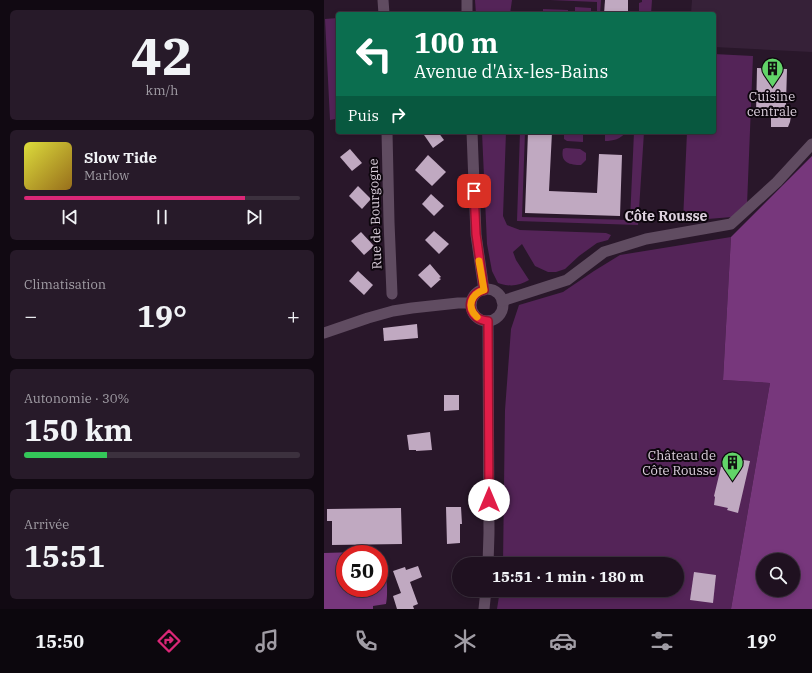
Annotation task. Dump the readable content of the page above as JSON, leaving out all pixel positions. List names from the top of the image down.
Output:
{
  "streets": {
    "main road": ["Rue de Bourgogne"]
  },
  "districts": ["Côte Rousse"],
  "places": {
    "building": ["Cuisine centrale", "Château de Côte Rousse"]
  },
  "page": {
    "tile": [
      ["42", "km/h"],
      "Climatisation",
      ["Autonomie · 30%", "150 km"],
      ["Arrivée", "15:51"]
    ],
    "turn": ["100 m", "Avenue d'Aix-les-Bains"],
    "then": "Puis",
    "song": ["Slow Tide", "Marlow"],
    "heat": ["−", "19°", "+"],
    "limit": "50",
    "trip": "15:51 · 1 min · 180 m",
    "tabs": ["15:50", "19°"]
  }
}
